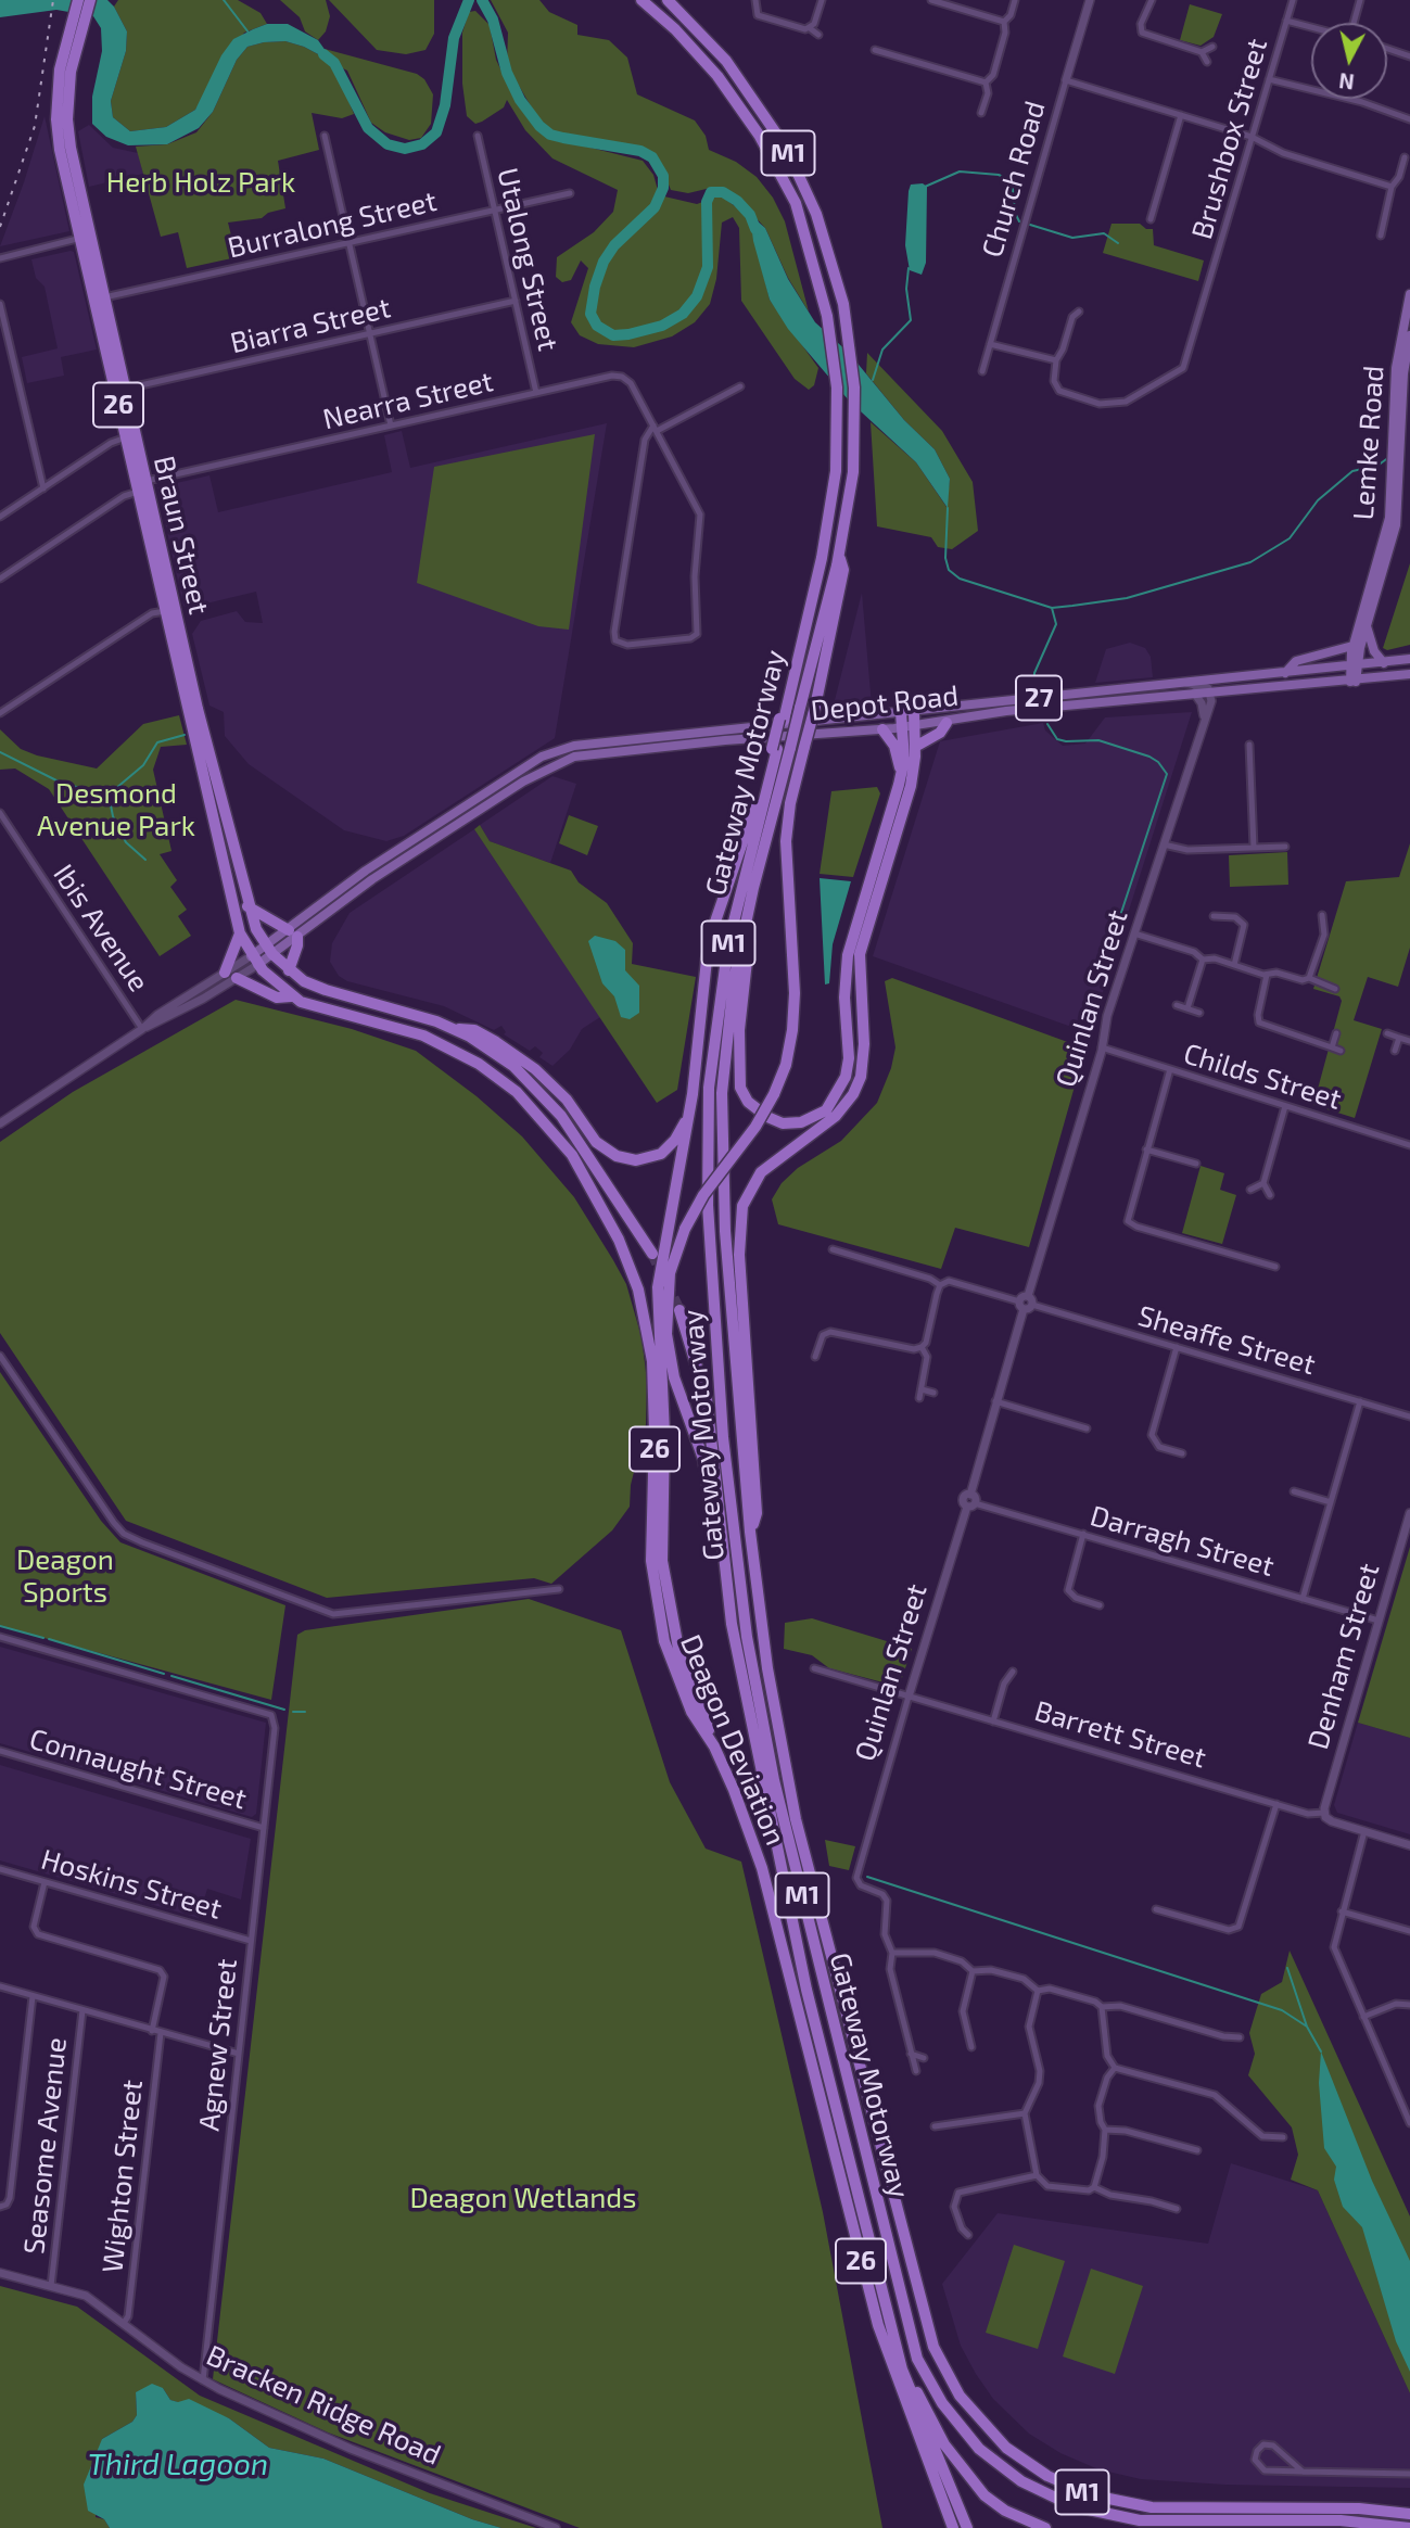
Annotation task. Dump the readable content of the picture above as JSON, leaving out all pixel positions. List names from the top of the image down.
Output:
{
  "streets": {
    "highway": [
      "M1",
      "26",
      "Braun Street",
      "Gateway Motorway",
      "Deagon Deviation"
    ],
    "main road": ["Lemke Road", "27", "Depot Road"],
    "street": [
      "Brushbox Street",
      "Church Road",
      "Burralong Street",
      "Utalong Street",
      "Biarra Street",
      "Nearra Street",
      "Ibis Avenue",
      "Quinlan Street",
      "Childs Street",
      "Sheaffe Street",
      "Darragh Street",
      "Denham Street",
      "Barrett Street",
      "Connaught Street",
      "Hoskins Street",
      "Agnew Street",
      "Seasome Avenue",
      "Wighton Street",
      "Bracken Ridge Road"
    ]
  },
  "crossings": [
    ["Burralong Street", "Utalong Street"],
    ["Burralong Street", "Braun Street"],
    ["Utalong Street", "Biarra Street"],
    ["Utalong Street", "Nearra Street"],
    ["Biarra Street", "Braun Street"],
    ["Nearra Street", "Braun Street"],
    ["26", "Braun Street"],
    ["26", "27"],
    ["26", "Depot Road"],
    ["26", "Deagon Deviation"],
    ["Lemke Road", "27"],
    ["Lemke Road", "Depot Road"],
    ["Braun Street", "Depot Road"],
    ["27", "Depot Road"],
    ["27", "Ibis Avenue"],
    ["27", "Deagon Deviation"],
    ["Depot Road", "Quinlan Street"],
    ["Depot Road", "Deagon Deviation"],
    ["Quinlan Street", "Childs Street"],
    ["Quinlan Street", "Sheaffe Street"],
    ["Quinlan Street", "Darragh Street"],
    ["Quinlan Street", "Barrett Street"],
    ["Darragh Street", "Denham Street"],
    ["Denham Street", "Barrett Street"],
    ["Connaught Street", "Agnew Street"],
    ["Hoskins Street", "Agnew Street"],
    ["Agnew Street", "Bracken Ridge Road"],
    ["Seasome Avenue", "Bracken Ridge Road"],
    ["Wighton Street", "Bracken Ridge Road"]
  ],
  "water": ["Third Lagoon"],
  "parks": [
    "Herb Holz Park",
    "Desmond Avenue Park",
    "Deagon Sports",
    "Deagon Wetlands"
  ],
  "north": "bottom"
}
